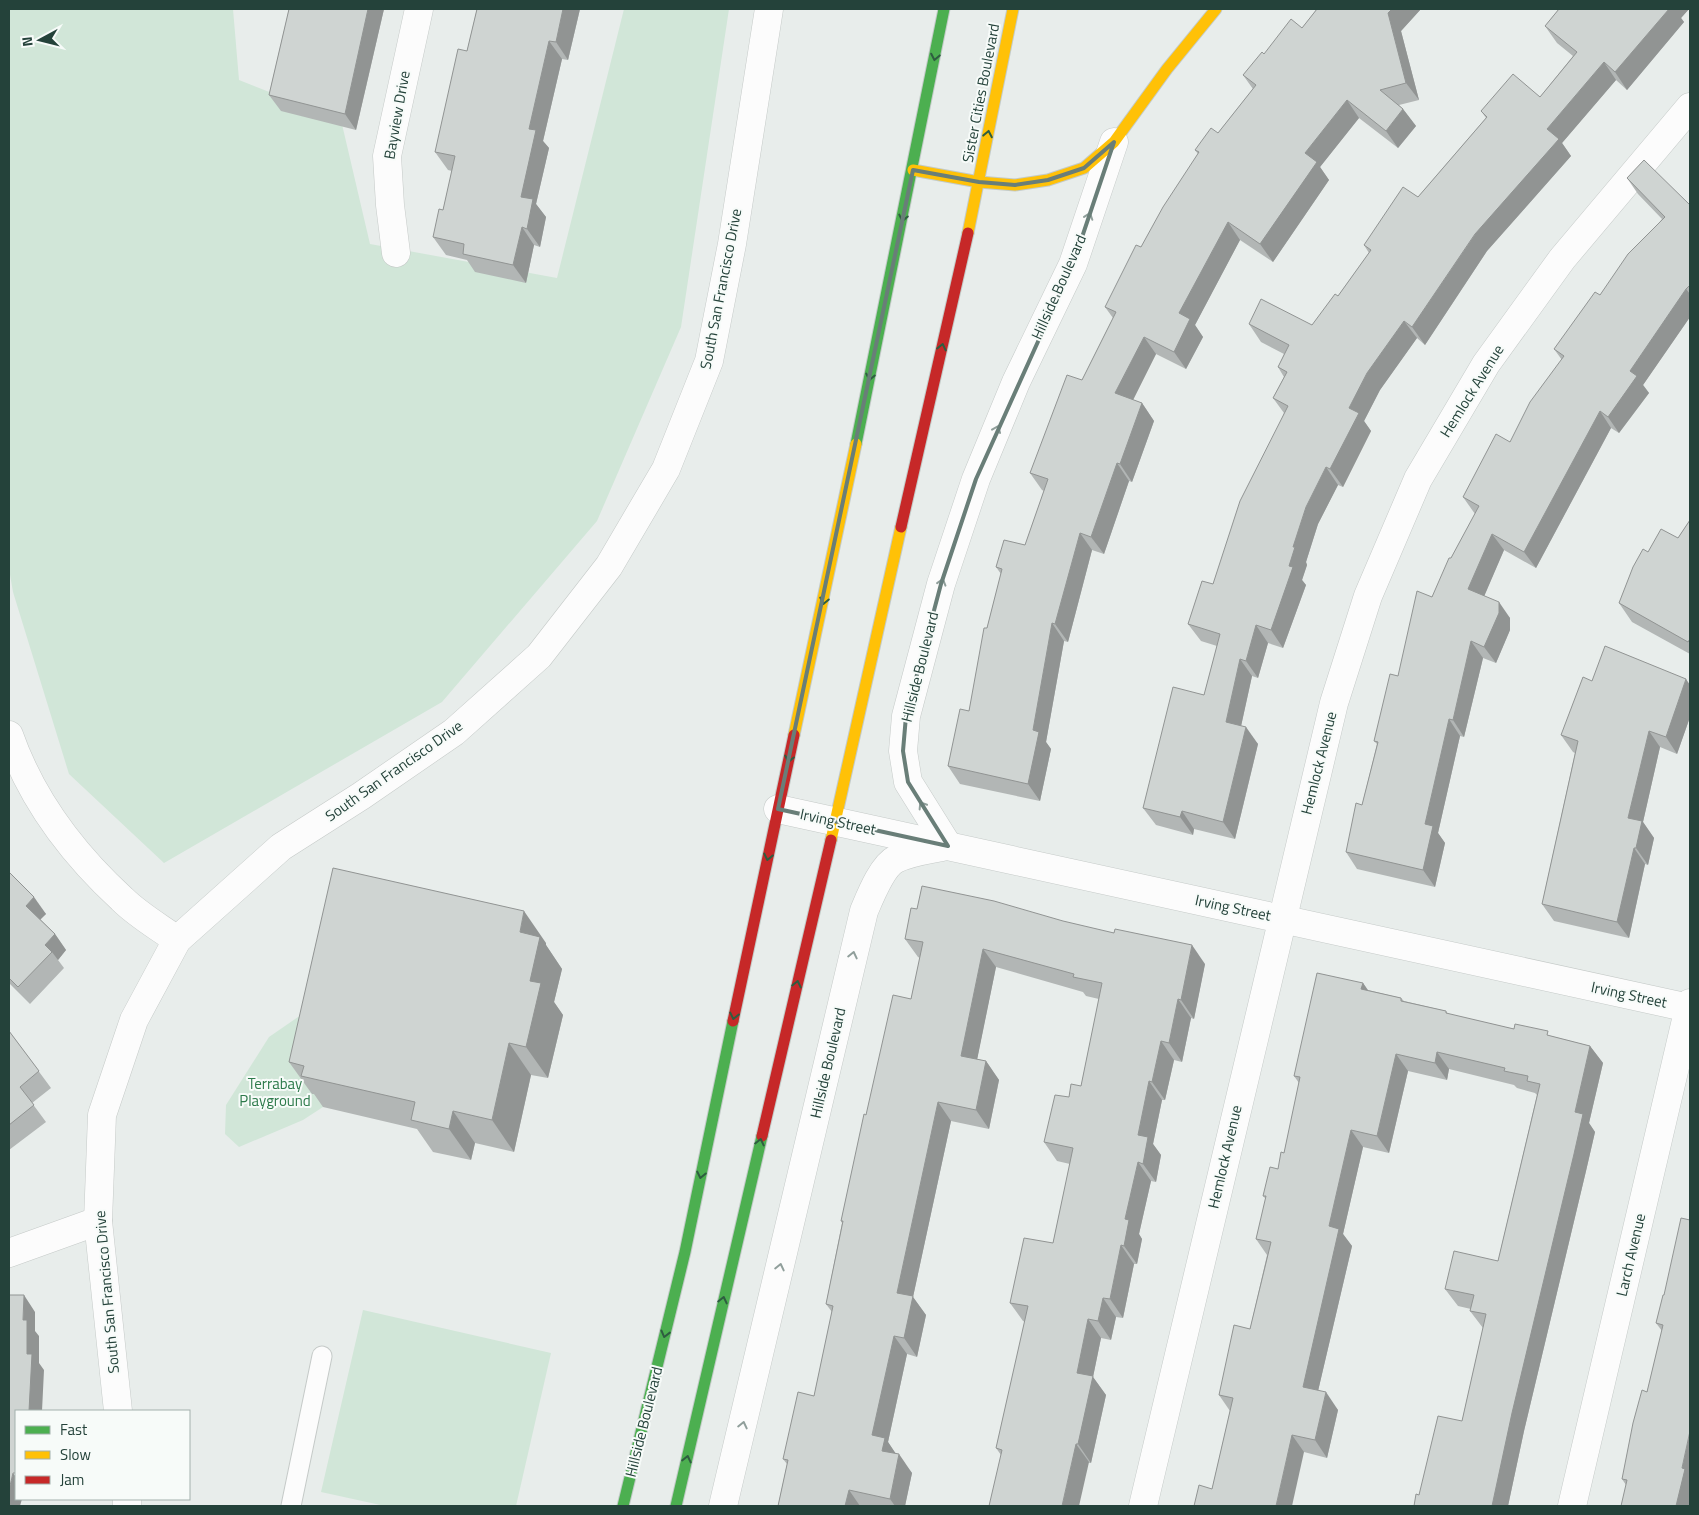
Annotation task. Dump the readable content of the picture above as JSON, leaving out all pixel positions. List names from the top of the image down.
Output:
{
  "streets": {
    "main road": ["Sister Cities Boulevard", "Hillside Boulevard"],
    "street": [
      "Bayview Drive",
      "South San Francisco Drive",
      "Hemlock Avenue",
      "Irving Street",
      "Larch Avenue"
    ]
  },
  "crossings": [
    ["Sister Cities Boulevard", "Hillside Boulevard"],
    ["Hillside Boulevard", "Irving Street"],
    ["Hemlock Avenue", "Irving Street"],
    ["Irving Street", "Larch Avenue"]
  ],
  "parks": ["Terrabay Playground"],
  "legend": ["Fast", "Slow", "Jam"],
  "north": "left"
}
